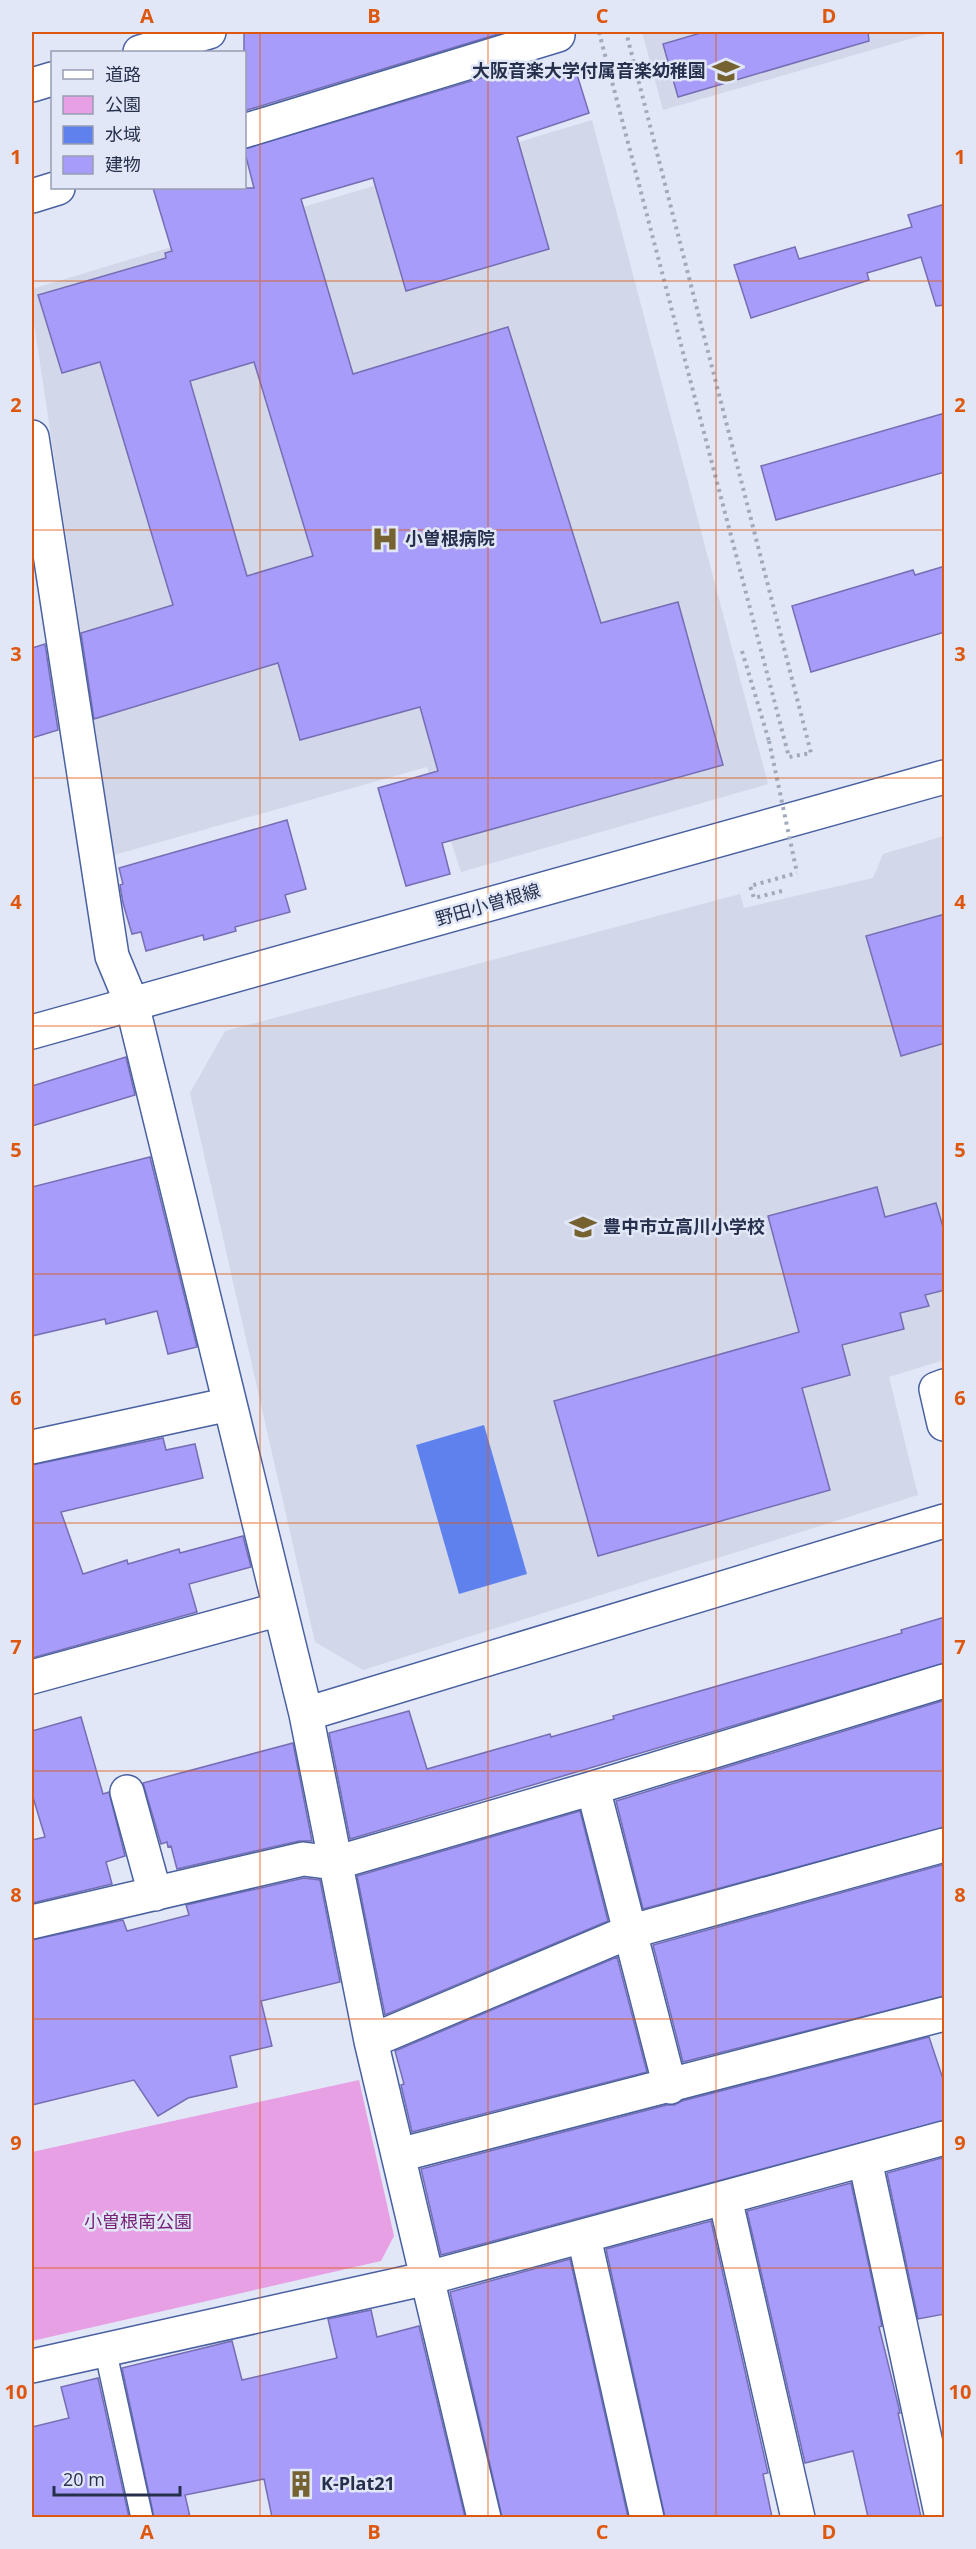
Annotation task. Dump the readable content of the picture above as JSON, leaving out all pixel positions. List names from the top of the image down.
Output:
{
  "streets": {
    "street": ["野田小曽根線"]
  },
  "parks": ["小曽根南公園"],
  "places": {
    "school or university": ["大阪音楽大学付属音楽幼稚園", "豊中市立高川小学校"],
    "hospital": ["小曽根病院"],
    "building": ["K-Plat21"]
  },
  "legend": [
    "道路",
    "公園",
    "水域",
    "建物"
  ],
  "scale_bar": "20 m",
  "grid": {
    "columns": [
      "A",
      "B",
      "C",
      "D"
    ],
    "rows": [
      "1",
      "2",
      "3",
      "4",
      "5",
      "6",
      "7",
      "8",
      "9",
      "10"
    ]
  }
}
